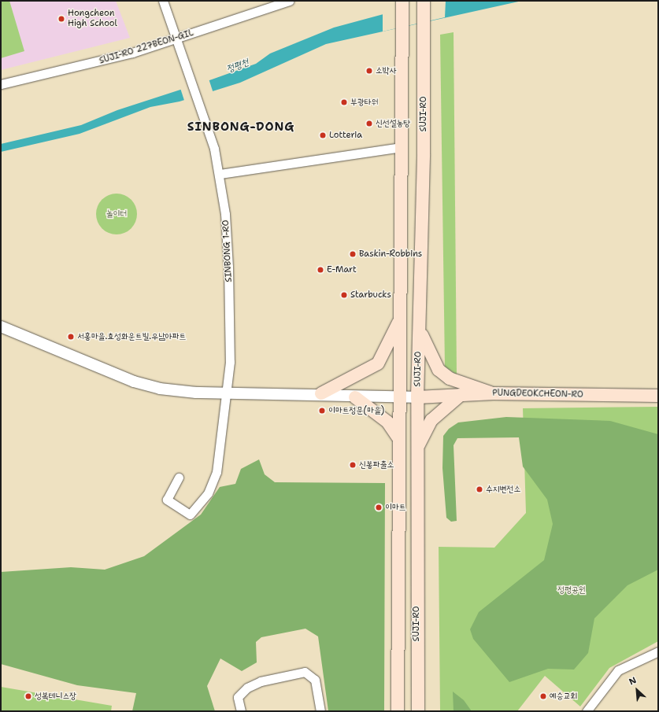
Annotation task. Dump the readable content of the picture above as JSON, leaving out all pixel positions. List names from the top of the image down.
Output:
{
  "streets": {
    "main road": ["SUJI-RO", "PUNGDEOKCHEON-RO"],
    "street": ["SUJI-RO 227BEON-GIL", "SINBONG 1-RO"]
  },
  "crossings": [
    ["SUJI-RO 227BEON-GIL", "SINBONG 1-RO"],
    ["SUJI-RO", "PUNGDEOKCHEON-RO"]
  ],
  "districts": ["SINBONG-DONG"],
  "water": ["정평천"],
  "parks": ["놀이터", "정평공원"],
  "places": [
    "Hongcheon High School",
    "소박사",
    "부광타워",
    "신선설농탕",
    "Lotteria",
    "Baskin-Robbins",
    "E-Mart",
    "Starbucks",
    "서홍마을.효성화운트빌.우남아파트",
    "이마트정문(마을)",
    "신봉파출소",
    "수지변전소",
    "이마트",
    "성복테니스장",
    "예승교회"
  ],
  "north": "top left"
}
